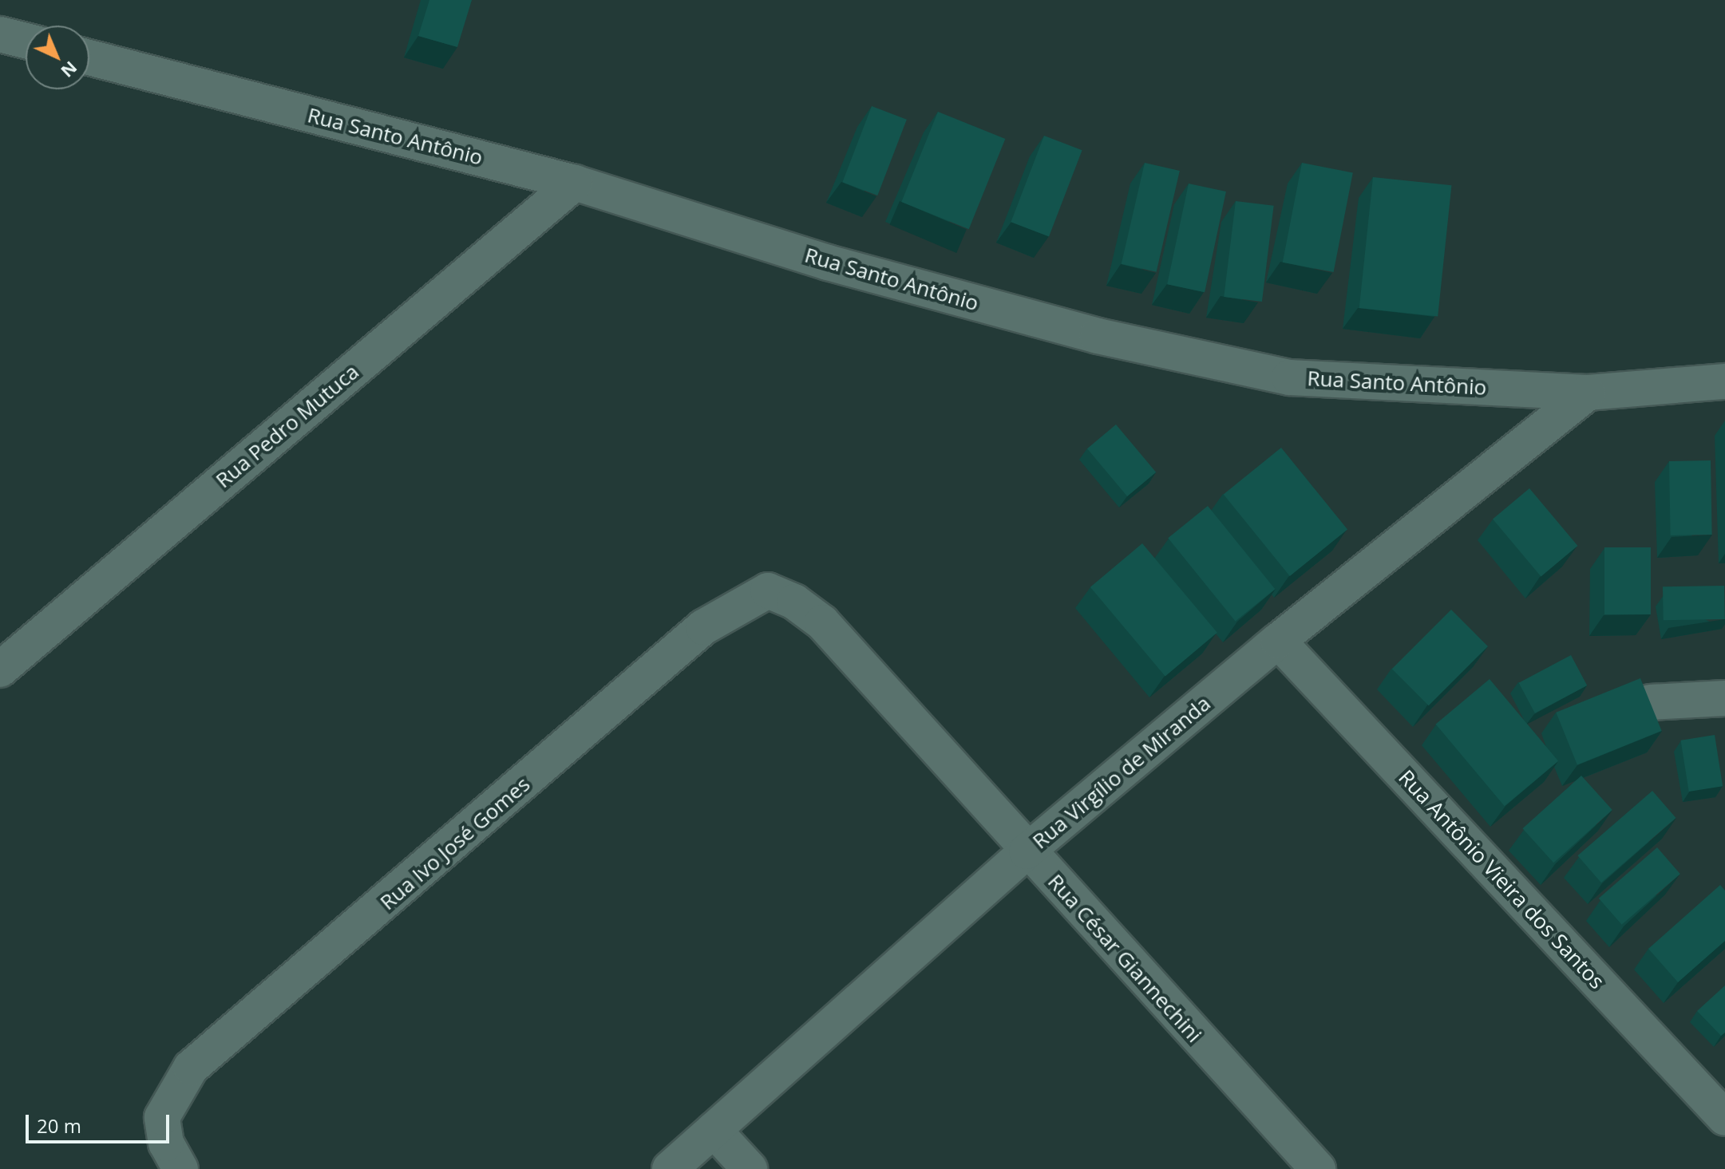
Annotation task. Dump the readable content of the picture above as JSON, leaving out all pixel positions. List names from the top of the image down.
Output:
{
  "streets": {
    "street": [
      "Rua Santo Antônio",
      "Rua Pedro Mutuca",
      "Rua Virgílio de Miranda",
      "Rua Ivo José Gomes",
      "Rua Antônio Vieira dos Santos",
      "Rua César Giannechini"
    ]
  },
  "crossings": [
    ["Rua Santo Antônio", "Rua Pedro Mutuca"],
    ["Rua Santo Antônio", "Rua Virgílio de Miranda"],
    ["Rua Virgílio de Miranda", "Rua Antônio Vieira dos Santos"],
    ["Rua Virgílio de Miranda", "Rua César Giannechini"],
    ["Rua Ivo José Gomes", "Rua César Giannechini"]
  ],
  "scale_bar": "20 m",
  "north": "bottom right"
}
